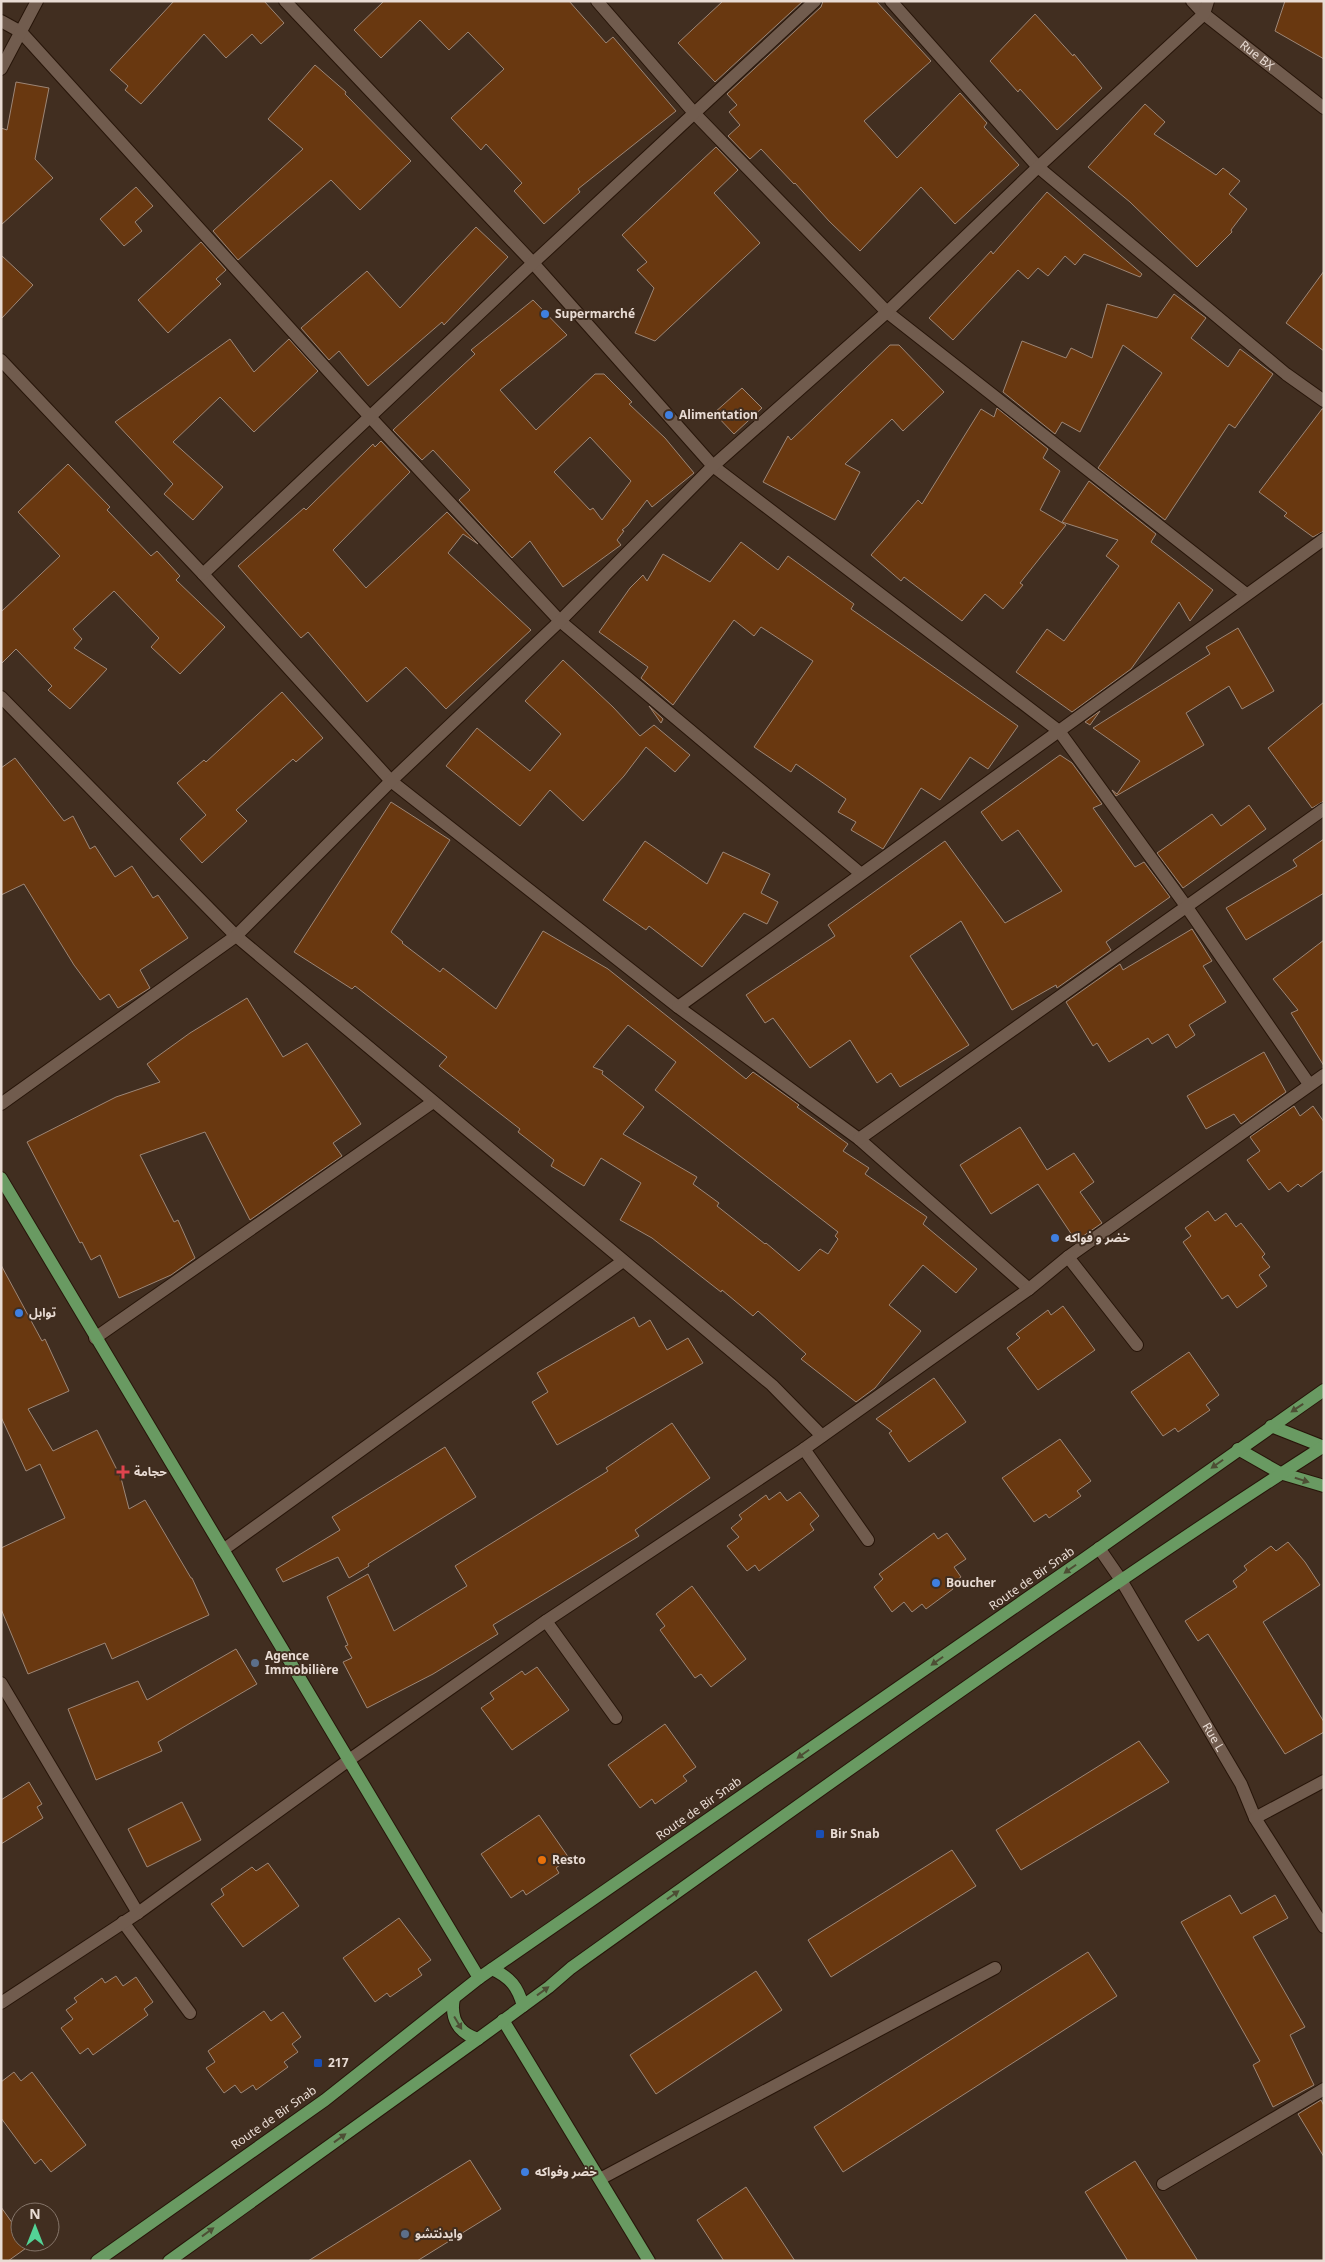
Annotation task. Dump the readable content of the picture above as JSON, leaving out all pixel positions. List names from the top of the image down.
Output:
{
  "streets": {
    "main road": ["Route de Bir Snab"],
    "street": ["Rue BX", "Rue L"]
  },
  "crossings": [
    ["Route de Bir Snab", "Rue L"]
  ],
  "places": {
    "other": [
      "Supermarché",
      "Alimentation",
      "خضر و فواكه",
      "توابل",
      "Boucher",
      "Agence Immobilière",
      "Resto",
      "خضر وفواكه",
      "وايدنتشو"
    ],
    "health": ["حجامة"],
    "transit": ["Bir Snab", "217"]
  },
  "north": "top"
}
